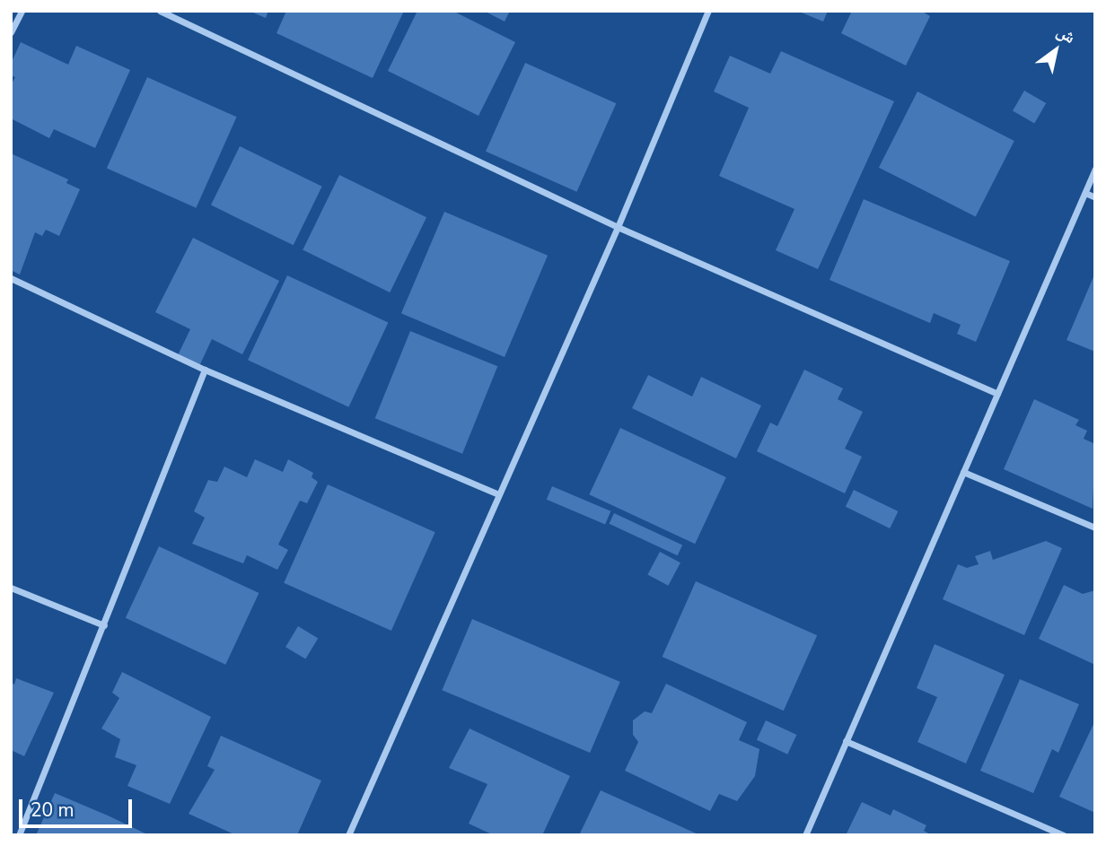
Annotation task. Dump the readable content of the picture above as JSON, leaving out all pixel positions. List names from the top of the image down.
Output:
{
  "scale_bar": "20 m",
  "north": "top right"
}
